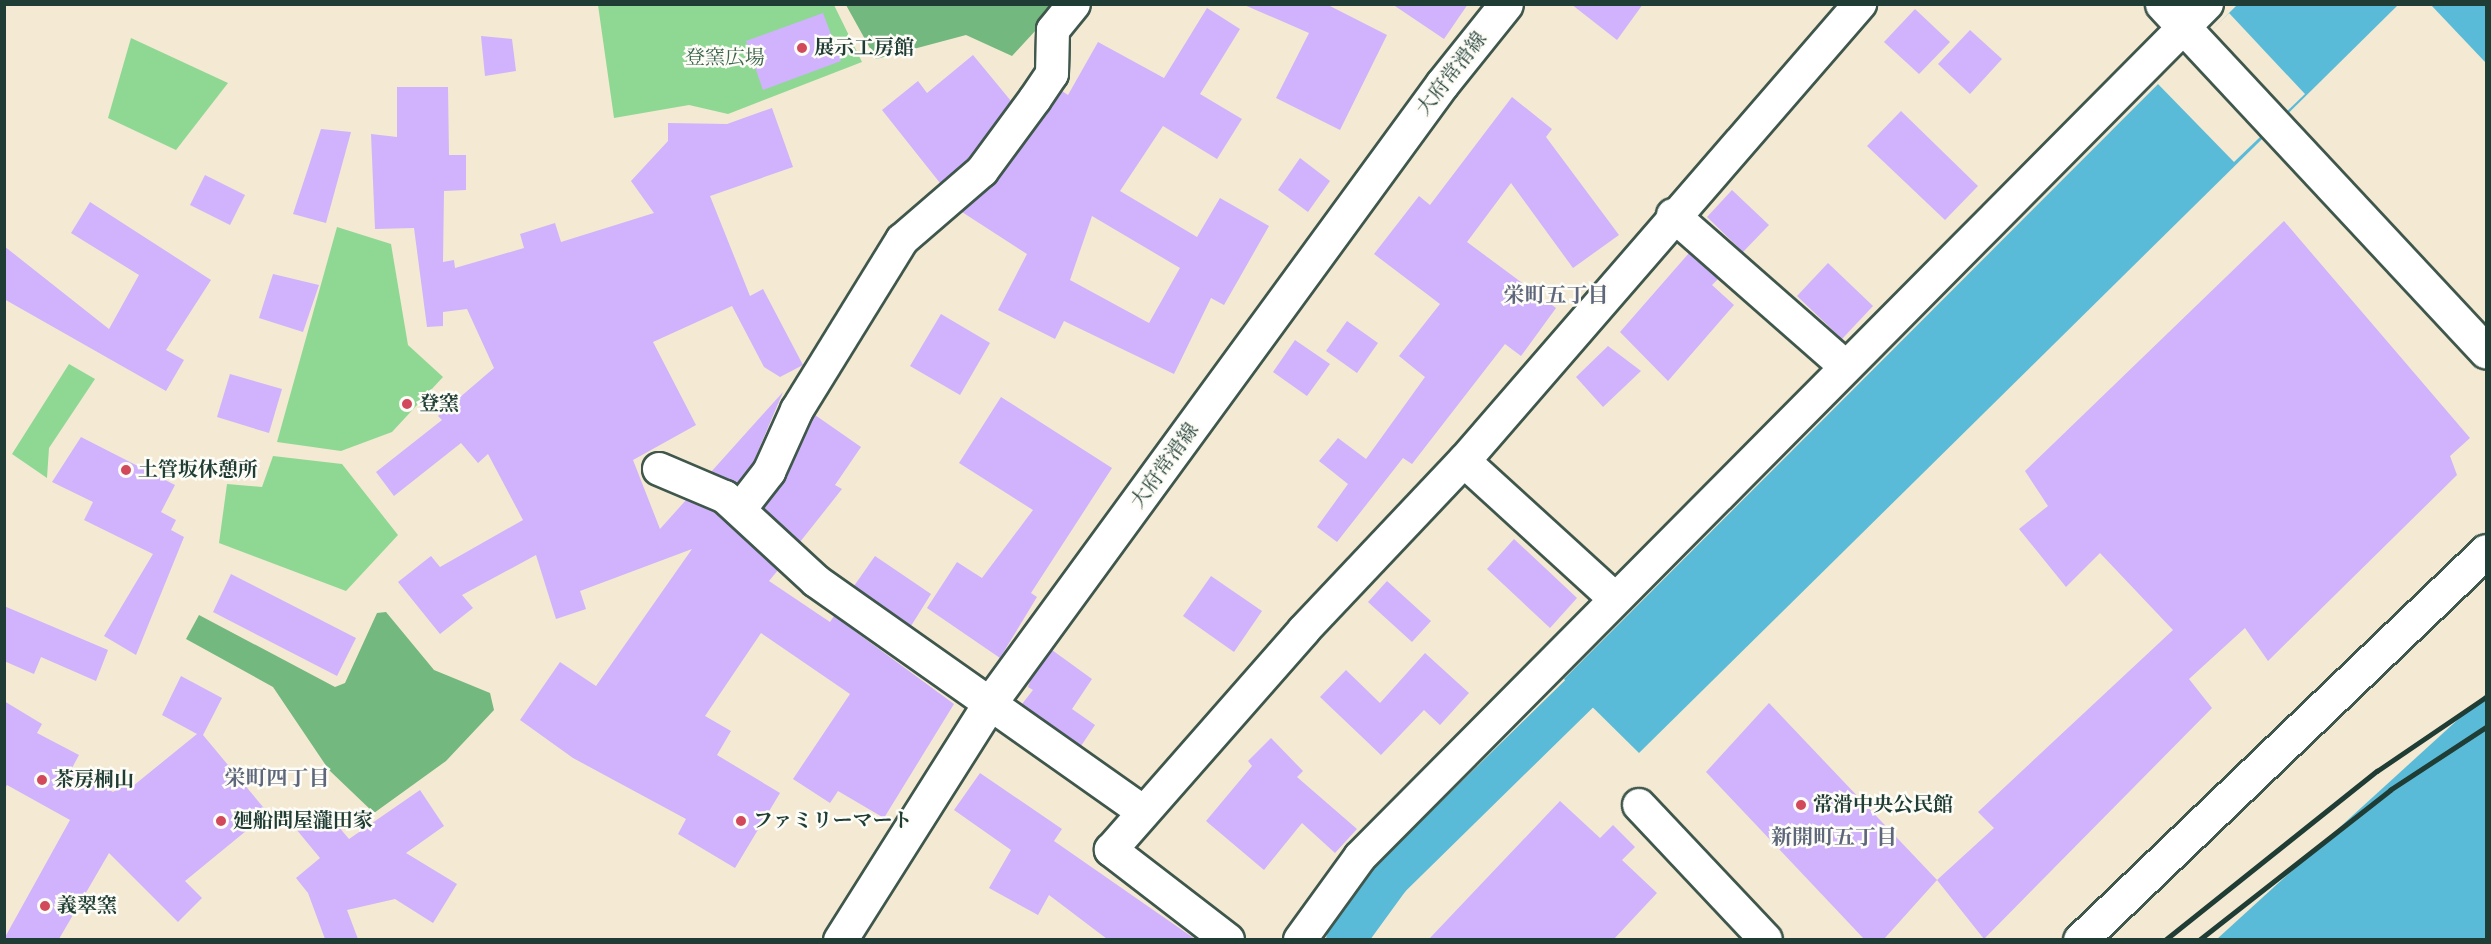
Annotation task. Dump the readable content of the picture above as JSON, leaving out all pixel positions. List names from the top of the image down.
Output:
{
  "streets": {
    "main road": ["大府常滑線"]
  },
  "districts": ["栄町五丁目", "栄町四丁目", "新開町五丁目"],
  "parks": ["登窯広場"],
  "places": [
    "展示工房館",
    "登窯",
    "土管坂休憩所",
    "茶房桐山",
    "常滑中央公民館",
    "廻船問屋瀧田家",
    "ファミリーマート",
    "義翠窯"
  ]
}
